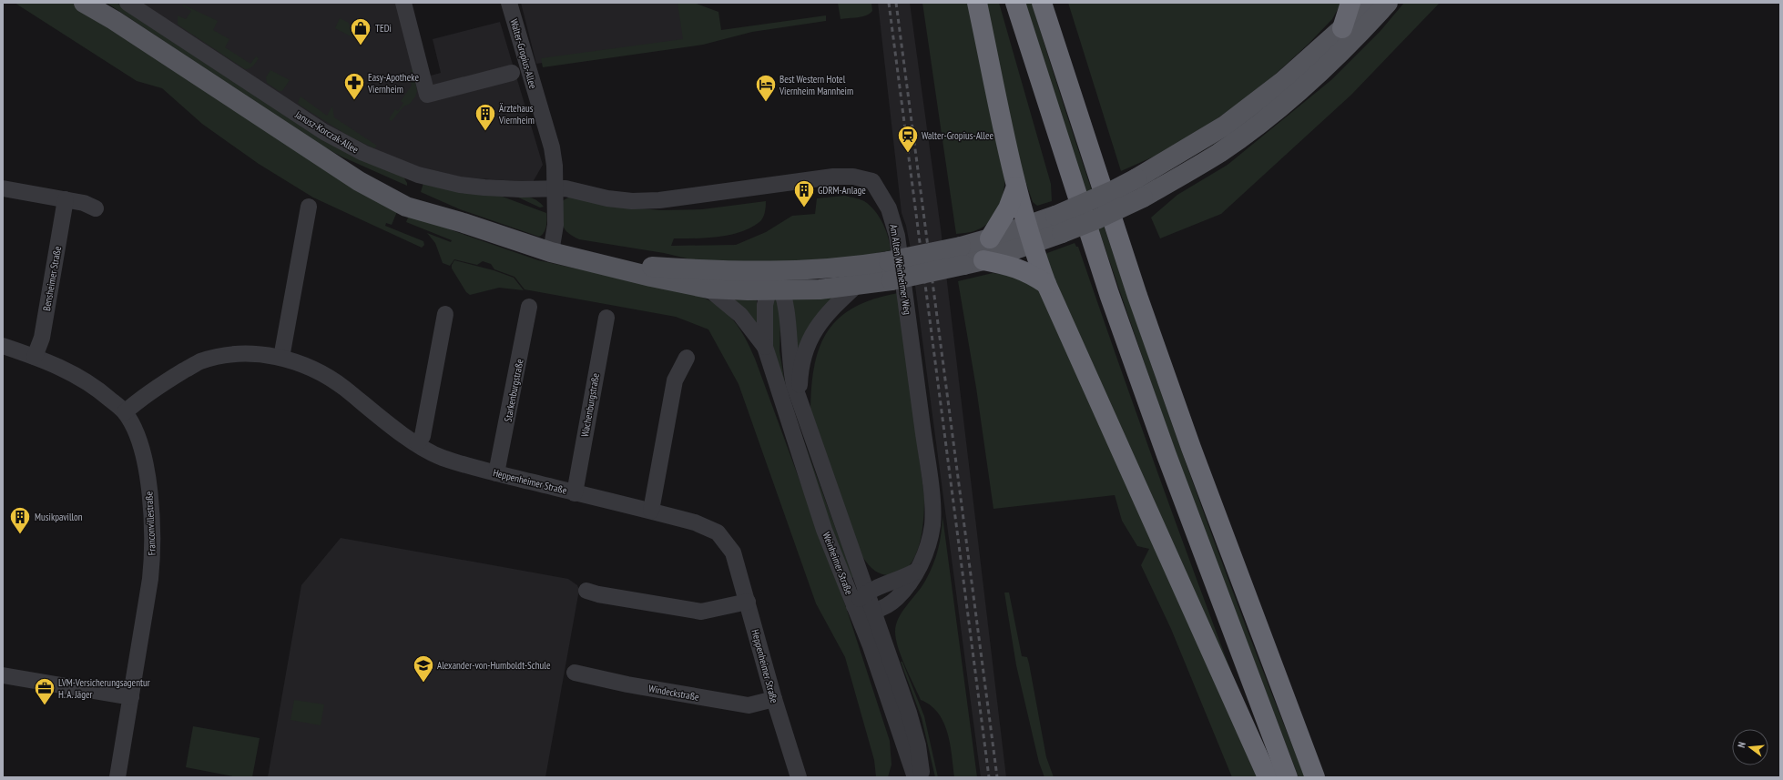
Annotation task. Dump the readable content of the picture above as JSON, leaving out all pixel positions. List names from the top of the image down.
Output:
{
  "streets": {
    "street": [
      "Walter-Gropius-Allee",
      "Janusz-Korczak-Allee",
      "Am Alten Weinheimer Weg",
      "Bensheimer Straße",
      "Starkenburgstraße",
      "Wachenburgstraße",
      "Heppenheimer Straße",
      "Franconvillestraße",
      "Weinheimer Straße",
      "Windeckstraße"
    ]
  },
  "crossings": [
    ["Walter-Gropius-Allee", "Janusz-Korczak-Allee"],
    ["Walter-Gropius-Allee", "Am Alten Weinheimer Weg"],
    ["Janusz-Korczak-Allee", "Am Alten Weinheimer Weg"],
    ["Am Alten Weinheimer Weg", "Weinheimer Straße"],
    ["Bensheimer Straße", "Franconvillestraße"],
    ["Starkenburgstraße", "Heppenheimer Straße"],
    ["Wachenburgstraße", "Heppenheimer Straße"],
    ["Heppenheimer Straße", "Franconvillestraße"],
    ["Heppenheimer Straße", "Windeckstraße"]
  ],
  "places": {
    "shop": ["TEDi"],
    "pharmacy": ["Easy-Apotheke Viernheim"],
    "hotel": ["Best Western Hotel Viernheim Mannheim"],
    "building": ["Ärztehaus Viernheim", "GDRM-Anlage", "Musikpavillon"],
    "station": ["Walter-Gropius-Allee"],
    "school or university": ["Alexander-von-Humboldt-Schule"],
    "office": ["LVM-Versicherungsagentur H. A. Jäger"]
  },
  "north": "left"
}
